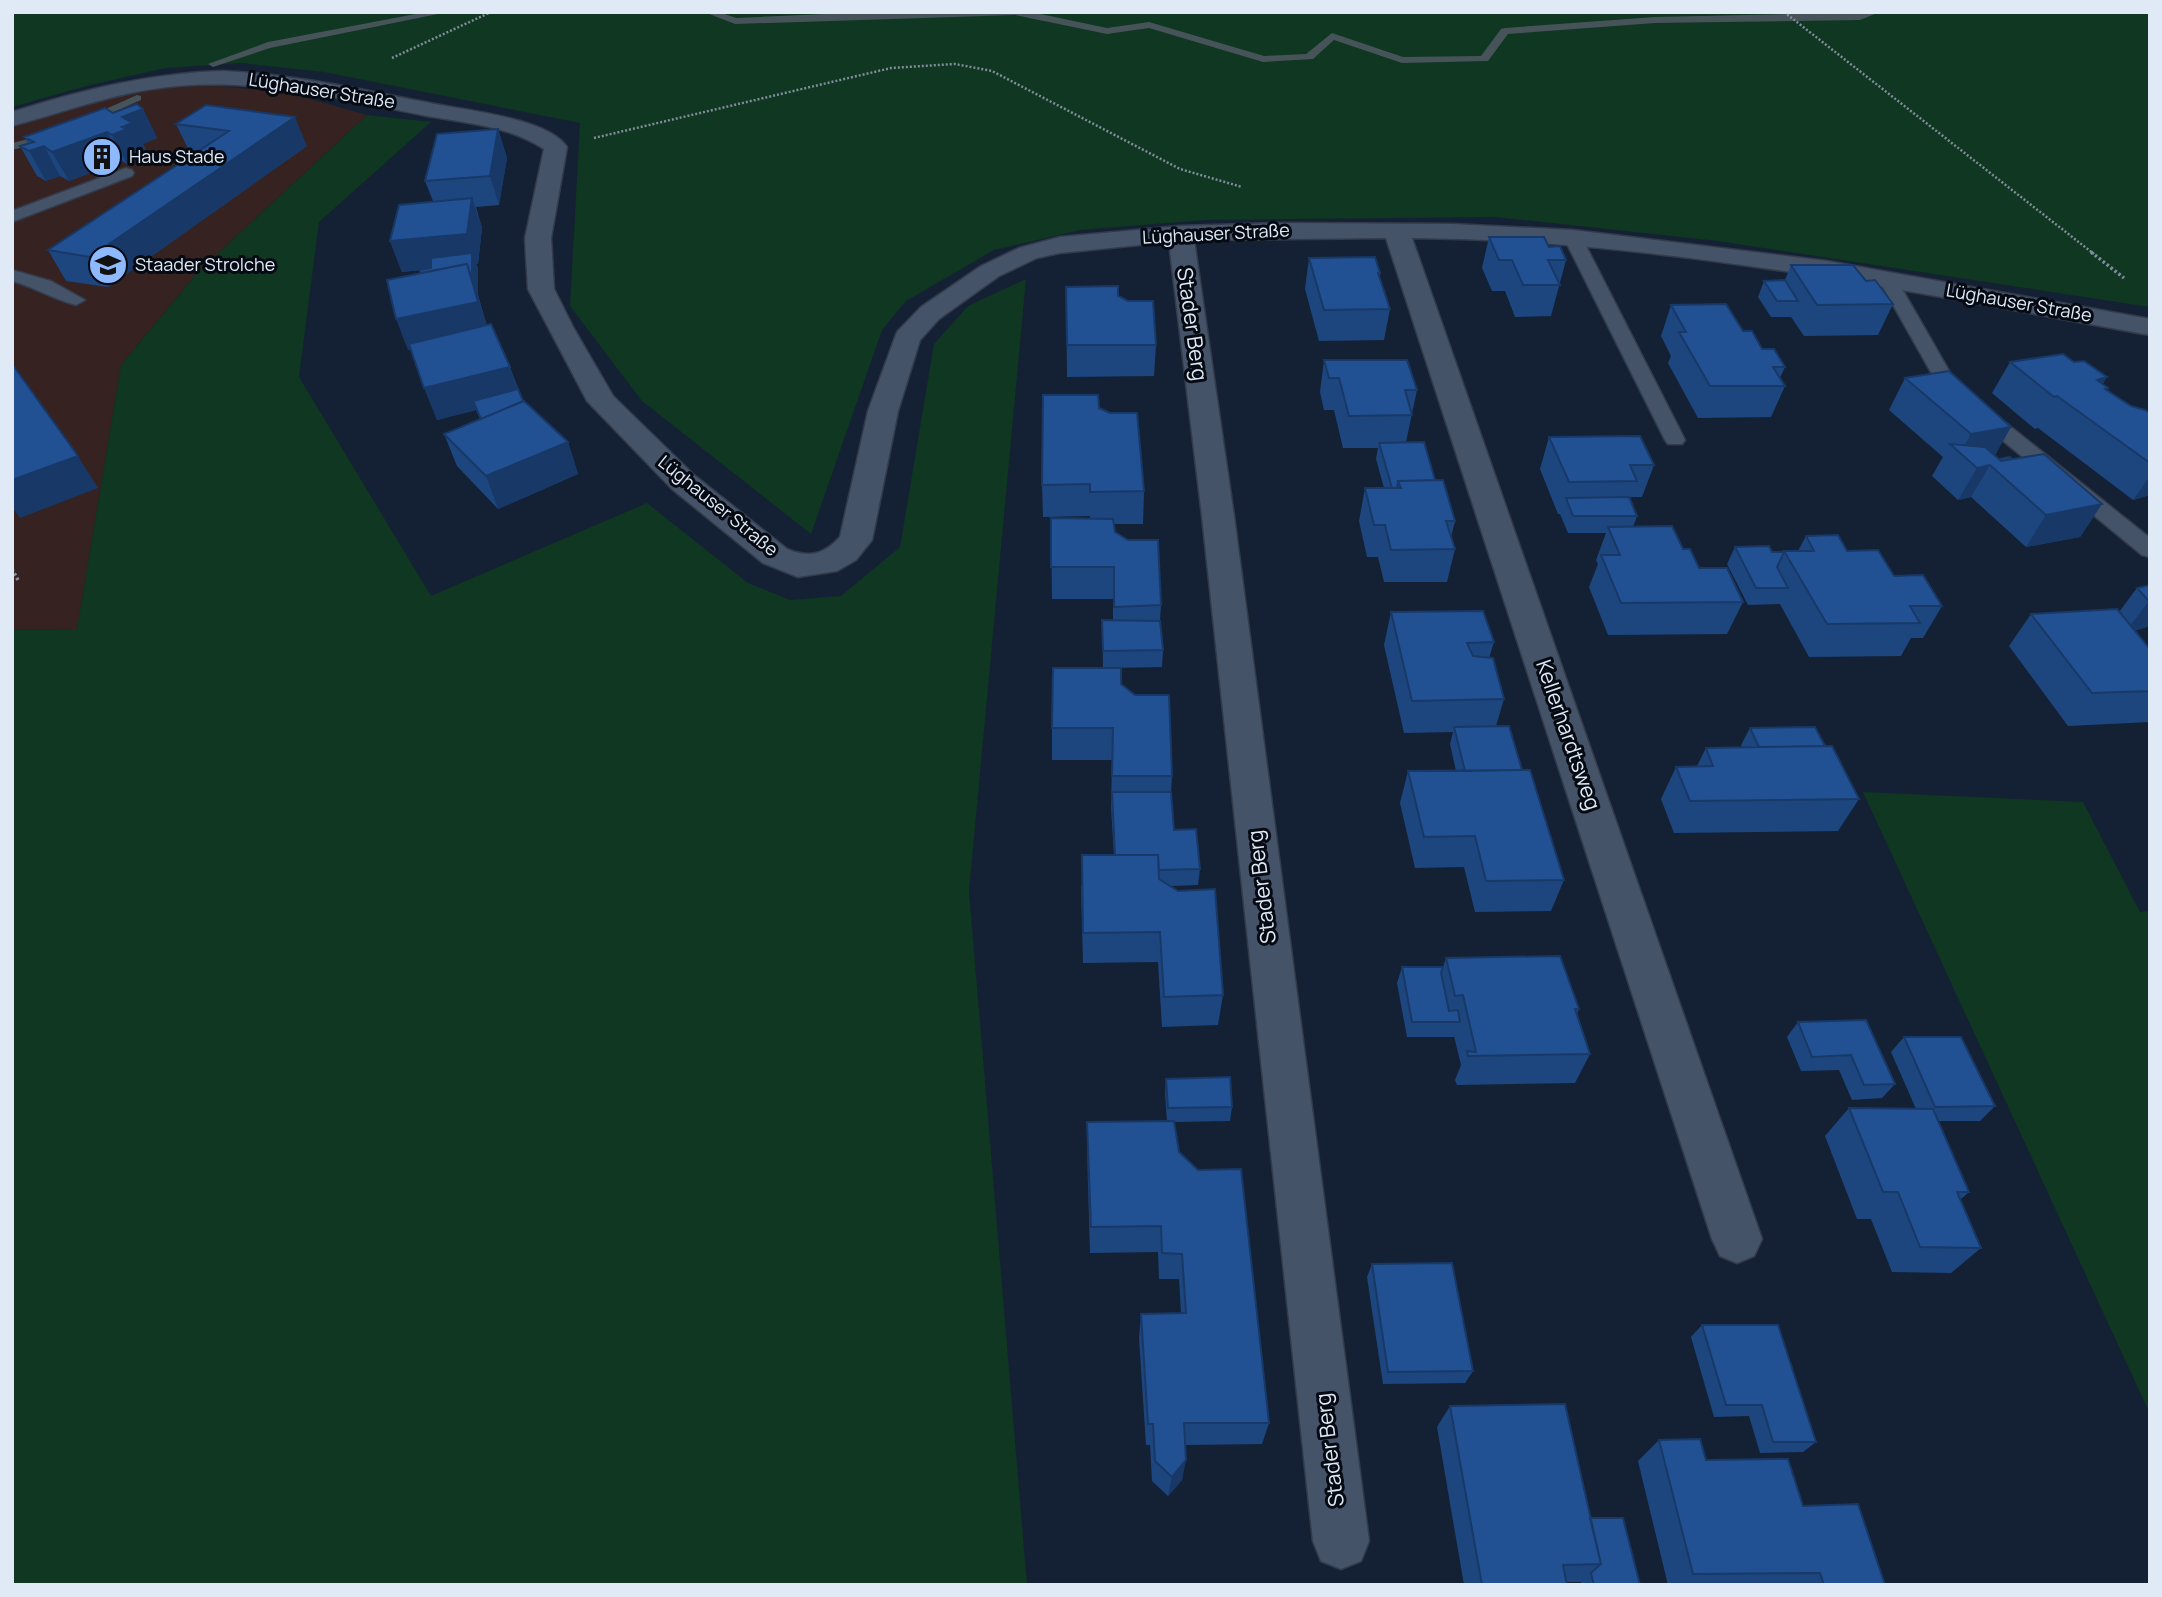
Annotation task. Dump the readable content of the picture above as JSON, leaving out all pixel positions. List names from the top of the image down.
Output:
{
  "streets": {
    "street": ["Lüghauser Straße", "Stader Berg", "Kellerhardtsweg"]
  },
  "crossings": [
    ["Lüghauser Straße", "Stader Berg"],
    ["Lüghauser Straße", "Kellerhardtsweg"]
  ],
  "places": {
    "building": ["Haus Stade"],
    "school or university": ["Staader Strolche"]
  }
}
